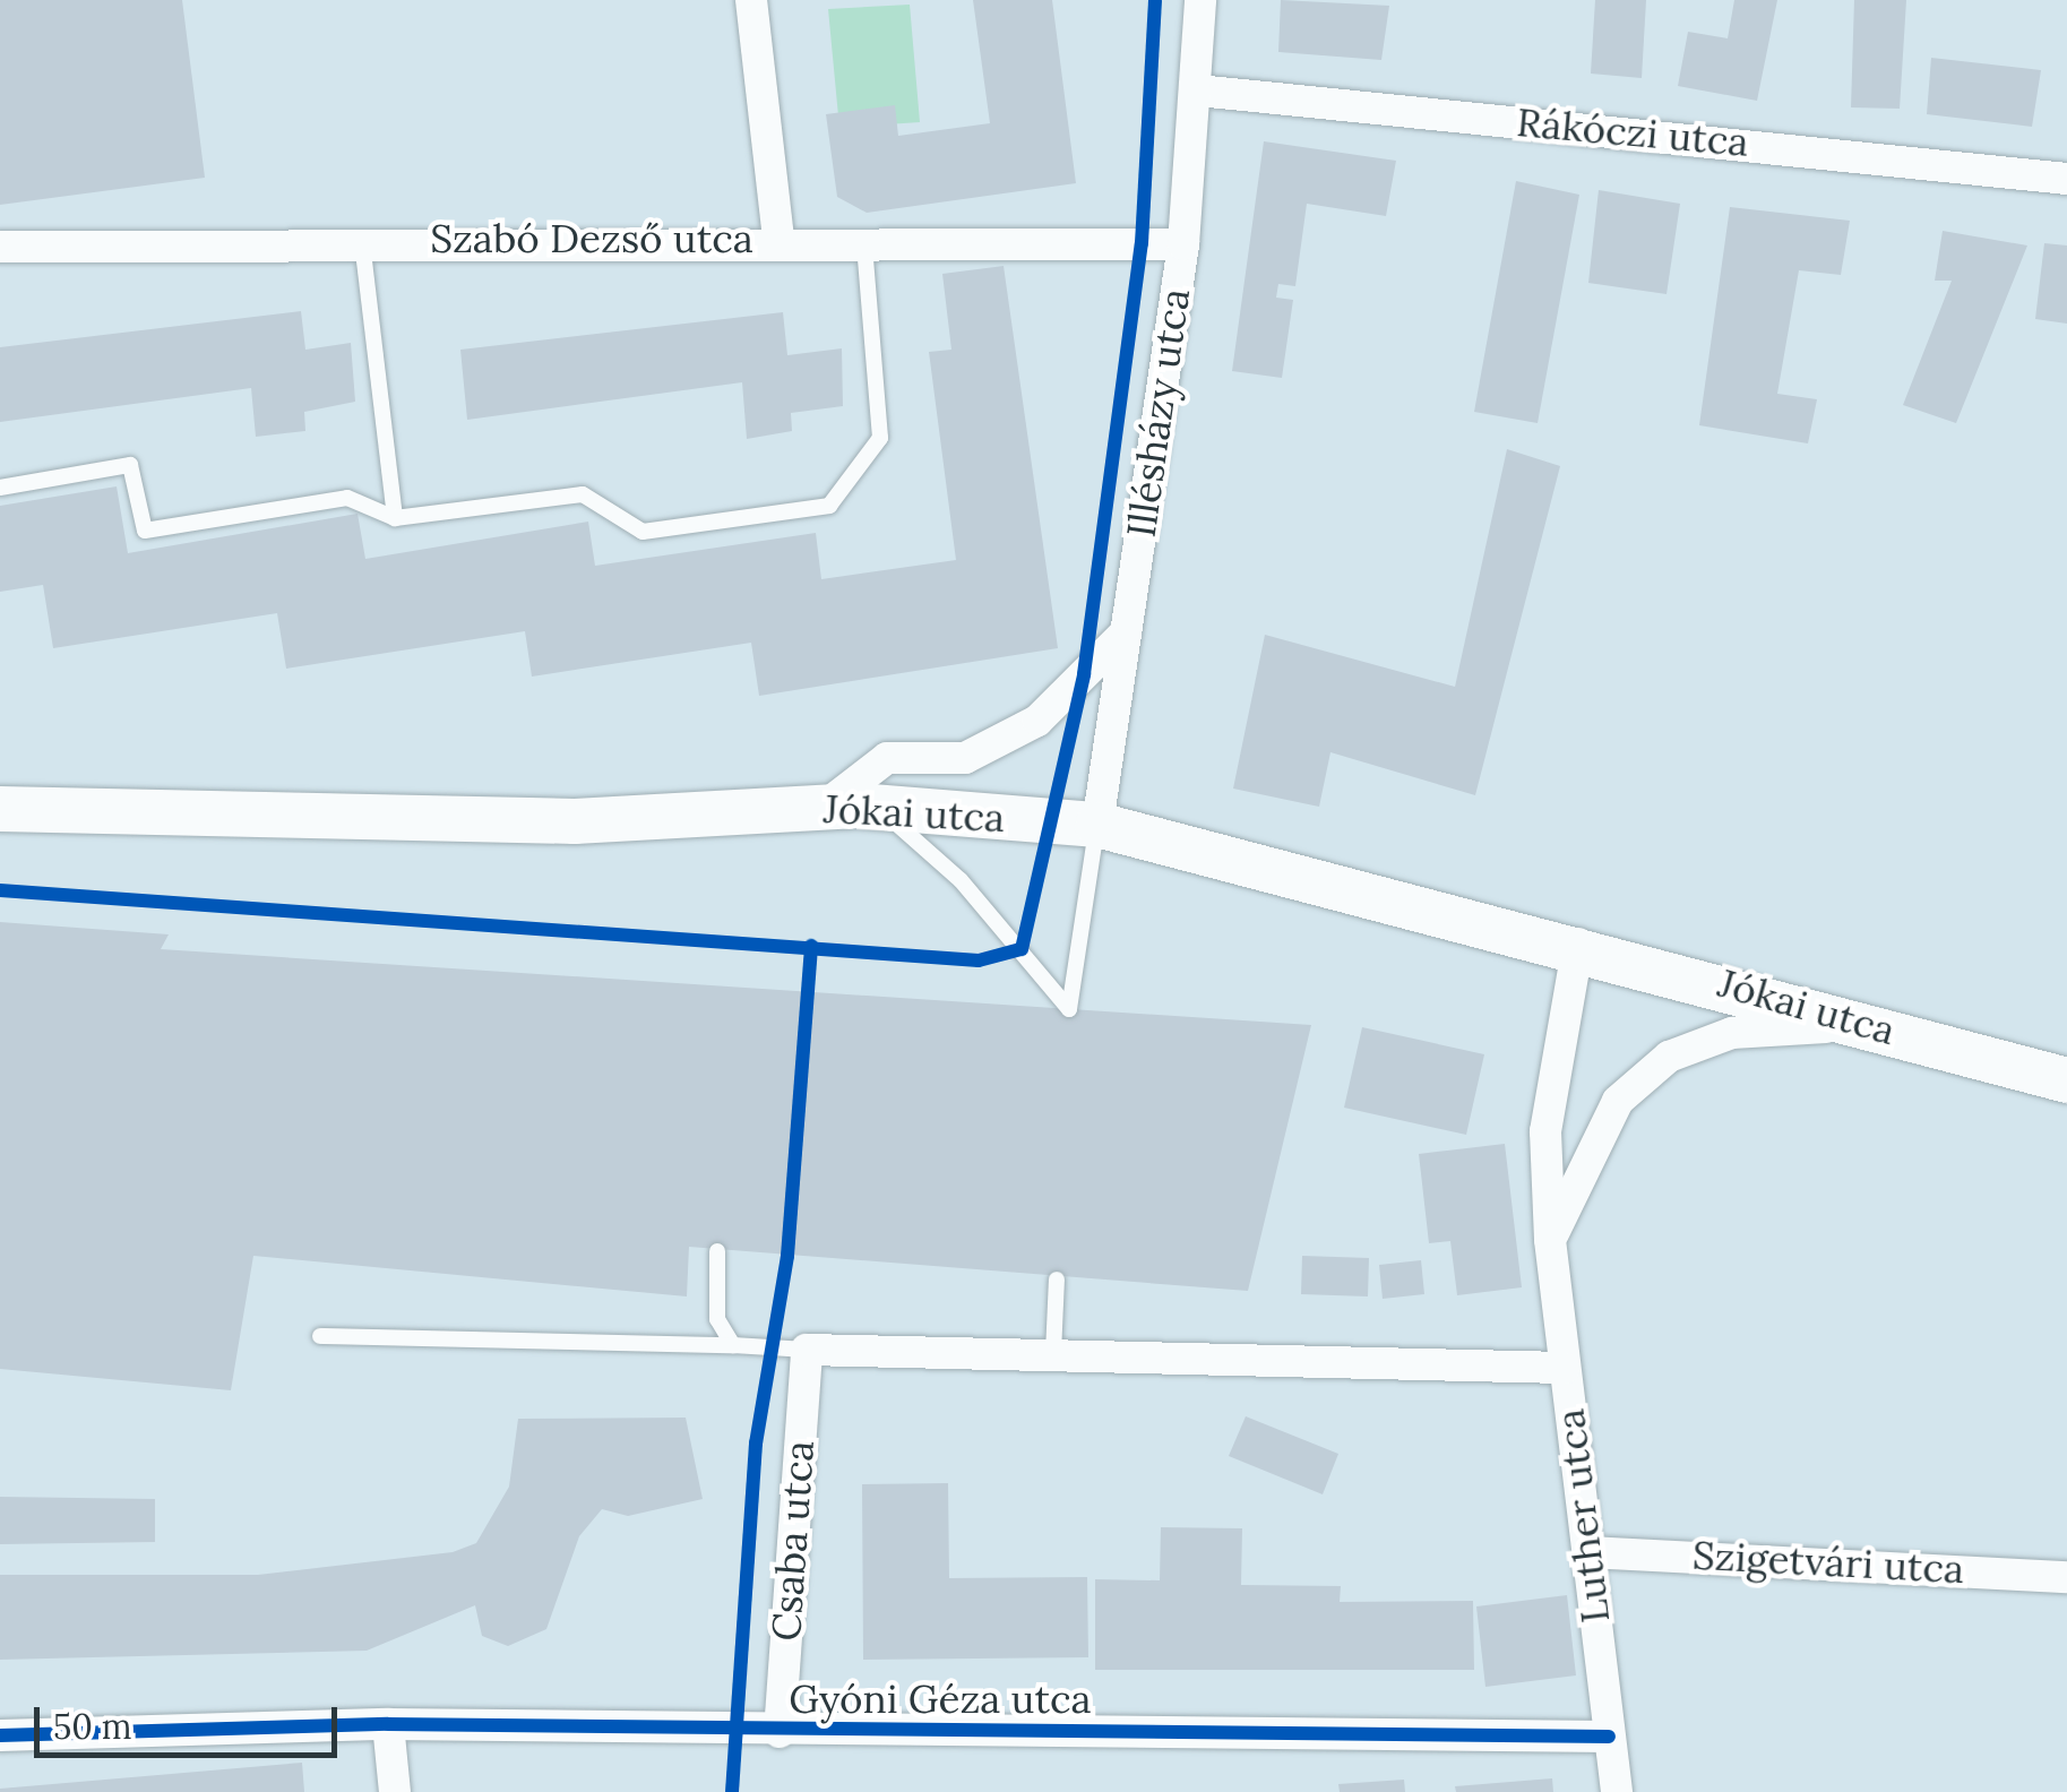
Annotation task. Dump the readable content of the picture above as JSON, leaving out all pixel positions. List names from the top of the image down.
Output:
{
  "streets": {
    "main road": ["Jókai utca"],
    "street": [
      "Rákóczi utca",
      "Szabó Dezső utca",
      "Illésházy utca",
      "Luther utca",
      "Csaba utca",
      "Szigetvári utca",
      "Gyóni Géza utca"
    ]
  },
  "crossings": [
    ["Rákóczi utca", "Illésházy utca"],
    ["Szabó Dezső utca", "Illésházy utca"],
    ["Illésházy utca", "Jókai utca"],
    ["Jókai utca", "Luther utca"],
    ["Luther utca", "Szigetvári utca"],
    ["Luther utca", "Gyóni Géza utca"],
    ["Csaba utca", "Gyóni Géza utca"]
  ],
  "scale_bar": "50 m"
}
